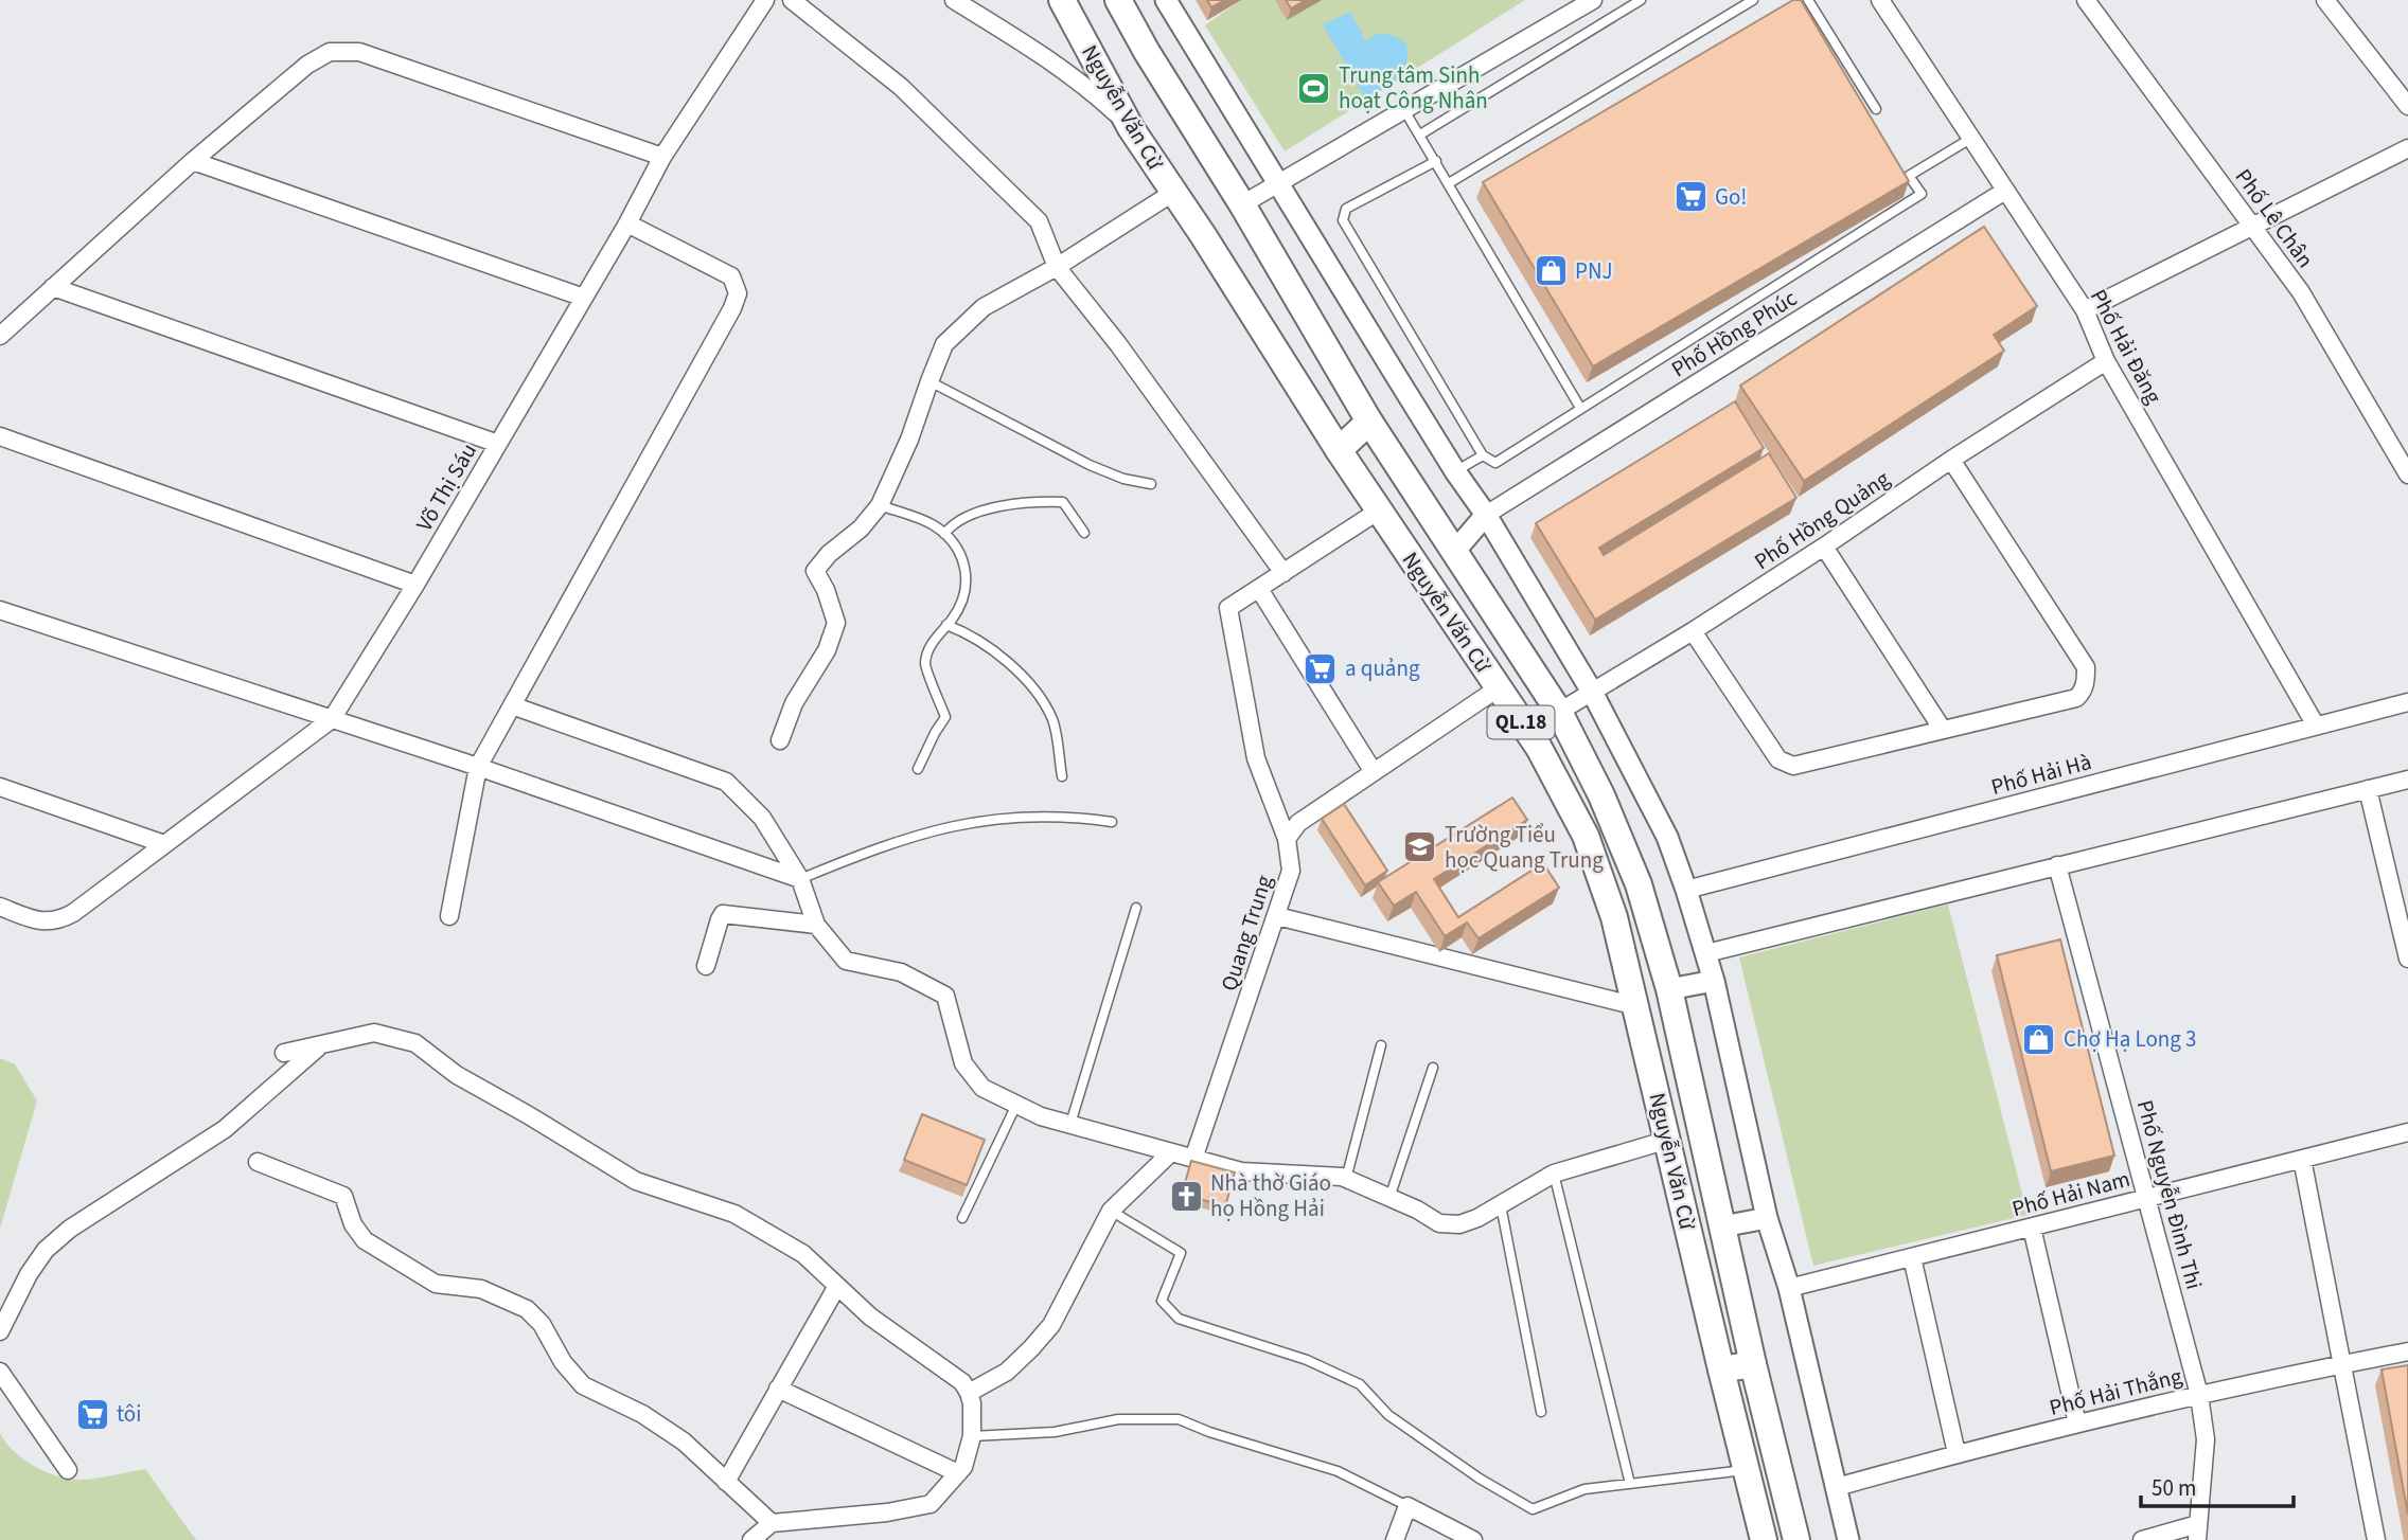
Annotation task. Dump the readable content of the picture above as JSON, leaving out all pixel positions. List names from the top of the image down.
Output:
{
  "streets": {
    "main road": ["Nguyễn Văn Cừ", "QL.18"],
    "street": [
      "Phố Lê Chân",
      "Phố Hồng Phúc",
      "Phố Hải Đăng",
      "Võ Thị Sáu",
      "Phố Hồng Quảng",
      "Phố Hải Hà",
      "Quang Trung",
      "Phố Hải Nam",
      "Phố Nguyễn Đình Thi",
      "Phố Hải Thắng"
    ]
  },
  "crossings": [
    ["Nguyễn Văn Cừ", "Phố Hồng Quảng"],
    ["Phố Hồng Phúc", "Phố Hải Đăng"],
    ["Phố Hải Đăng", "Phố Hồng Quảng"],
    ["Phố Hải Đăng", "Phố Hải Hà"],
    ["Phố Hải Nam", "Phố Nguyễn Đình Thi"],
    ["Phố Nguyễn Đình Thi", "Phố Hải Thắng"]
  ],
  "places": {
    "sports": ["Trung tâm Sinh hoạt Công Nhân"],
    "supermarket": ["Go!", "a quảng", "tôi"],
    "shop": ["PNJ", "Chợ Hạ Long 3"],
    "school or university": ["Trường Tiểu học Quang Trung"],
    "church": ["Nhà thờ Giáo họ Hồng Hải"]
  },
  "scale_bar": "50 m"
}
